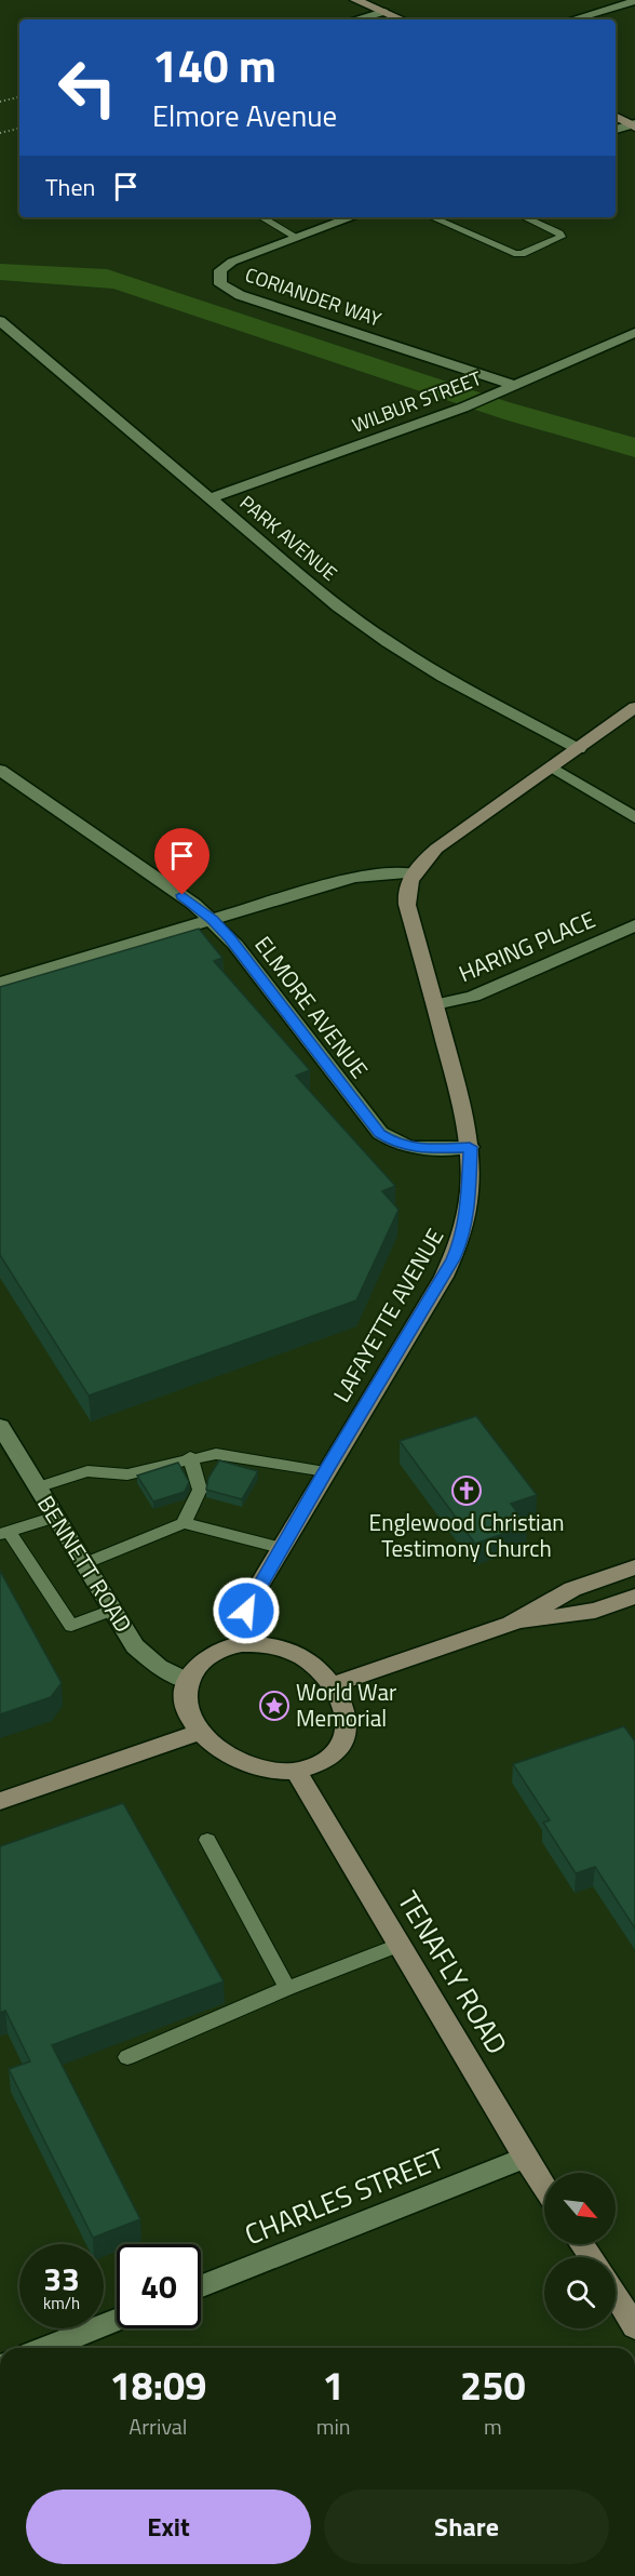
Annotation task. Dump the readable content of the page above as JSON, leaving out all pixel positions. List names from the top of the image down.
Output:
{
  "streets": {
    "street": [
      "CORIANDER WAY",
      "WILBUR STREET",
      "PARK AVENUE",
      "HARING PLACE",
      "ELMORE AVENUE",
      "LAFAYETTE AVENUE",
      "BENNETT ROAD",
      "TENAFLY ROAD",
      "CHARLES STREET"
    ]
  },
  "crossings": [
    ["CORIANDER WAY", "WILBUR STREET"],
    ["WILBUR STREET", "PARK AVENUE"],
    ["HARING PLACE", "LAFAYETTE AVENUE"],
    ["ELMORE AVENUE", "LAFAYETTE AVENUE"],
    ["LAFAYETTE AVENUE", "BENNETT ROAD"],
    ["LAFAYETTE AVENUE", "TENAFLY ROAD"],
    ["BENNETT ROAD", "TENAFLY ROAD"],
    ["TENAFLY ROAD", "CHARLES STREET"]
  ],
  "places": {
    "church": ["Englewood Christian Testimony Church"],
    "place": ["World War Memorial"]
  },
  "north": "bottom right",
  "page": {
    "turn": ["140 m", "Elmore Avenue"],
    "then": "Then",
    "speed": "33 km/h",
    "limit": "40",
    "eta": [
      "18:09",
      "Arrival",
      "1",
      "min",
      "250",
      "m"
    ],
    "buttons": ["Exit", "Share"]
  }
}
